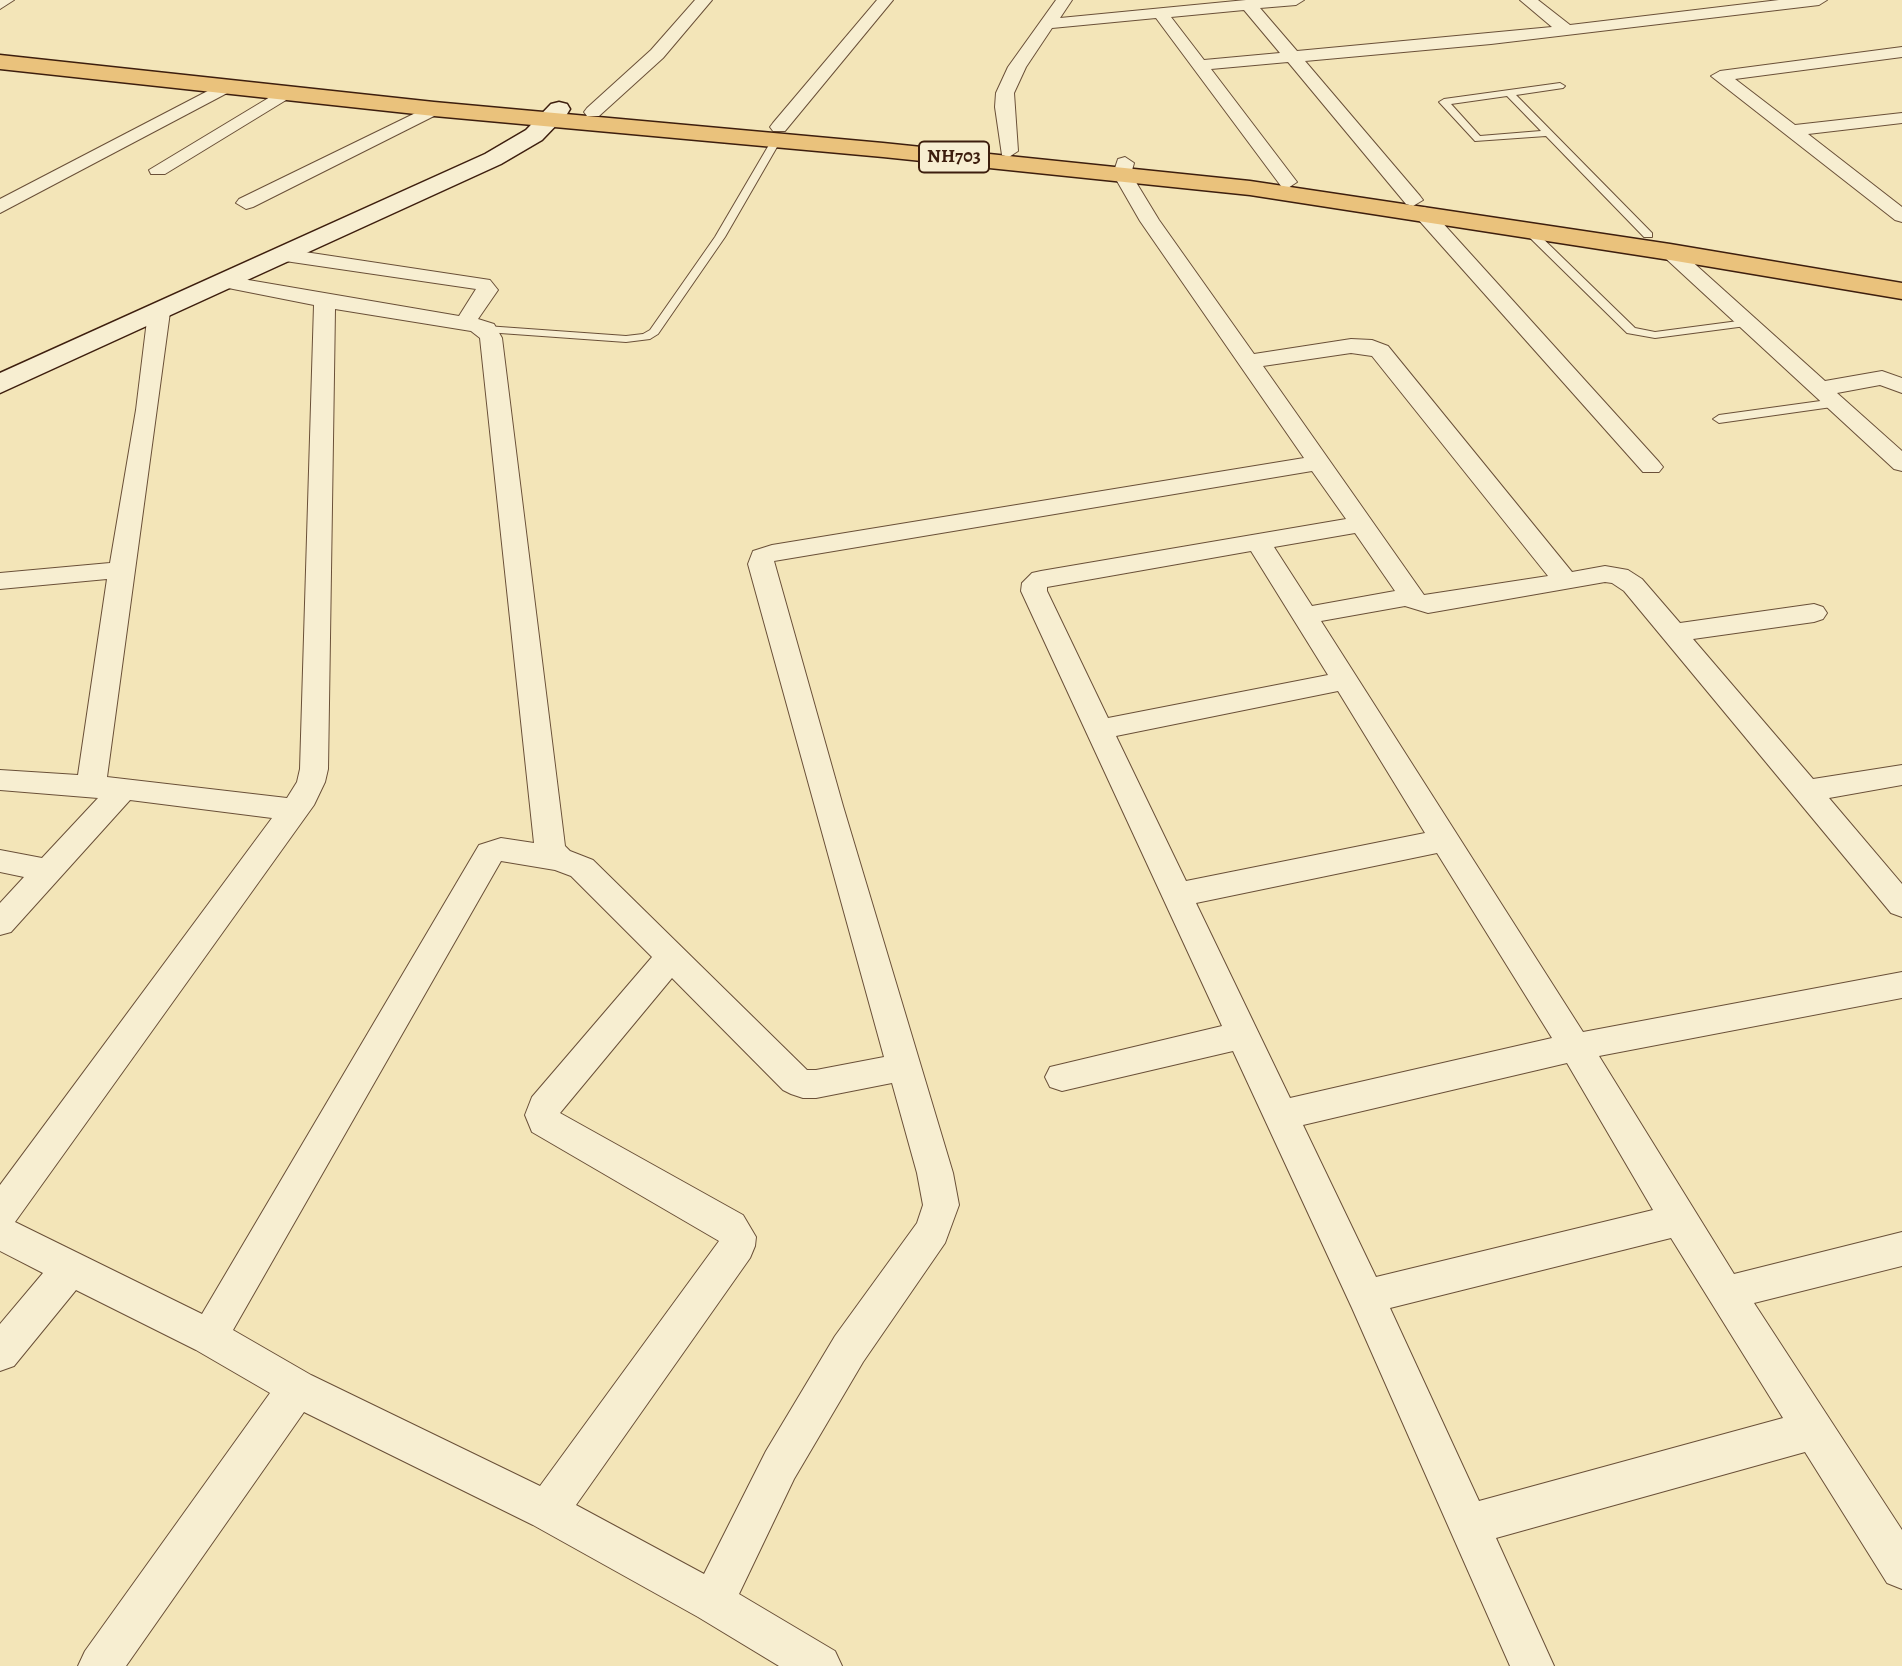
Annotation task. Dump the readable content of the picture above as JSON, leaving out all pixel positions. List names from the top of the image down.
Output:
{
  "streets": {
    "highway": ["NH703"]
  }
}
